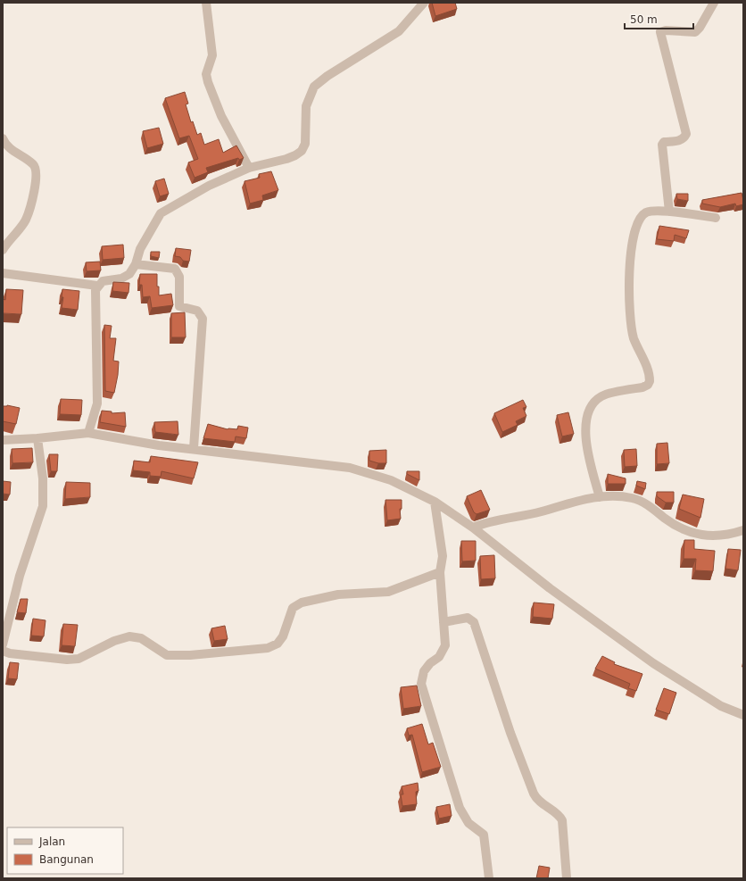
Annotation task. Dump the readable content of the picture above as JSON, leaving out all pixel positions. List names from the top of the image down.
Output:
{
  "legend": ["Jalan", "Bangunan"],
  "scale_bar": "50 m"
}
